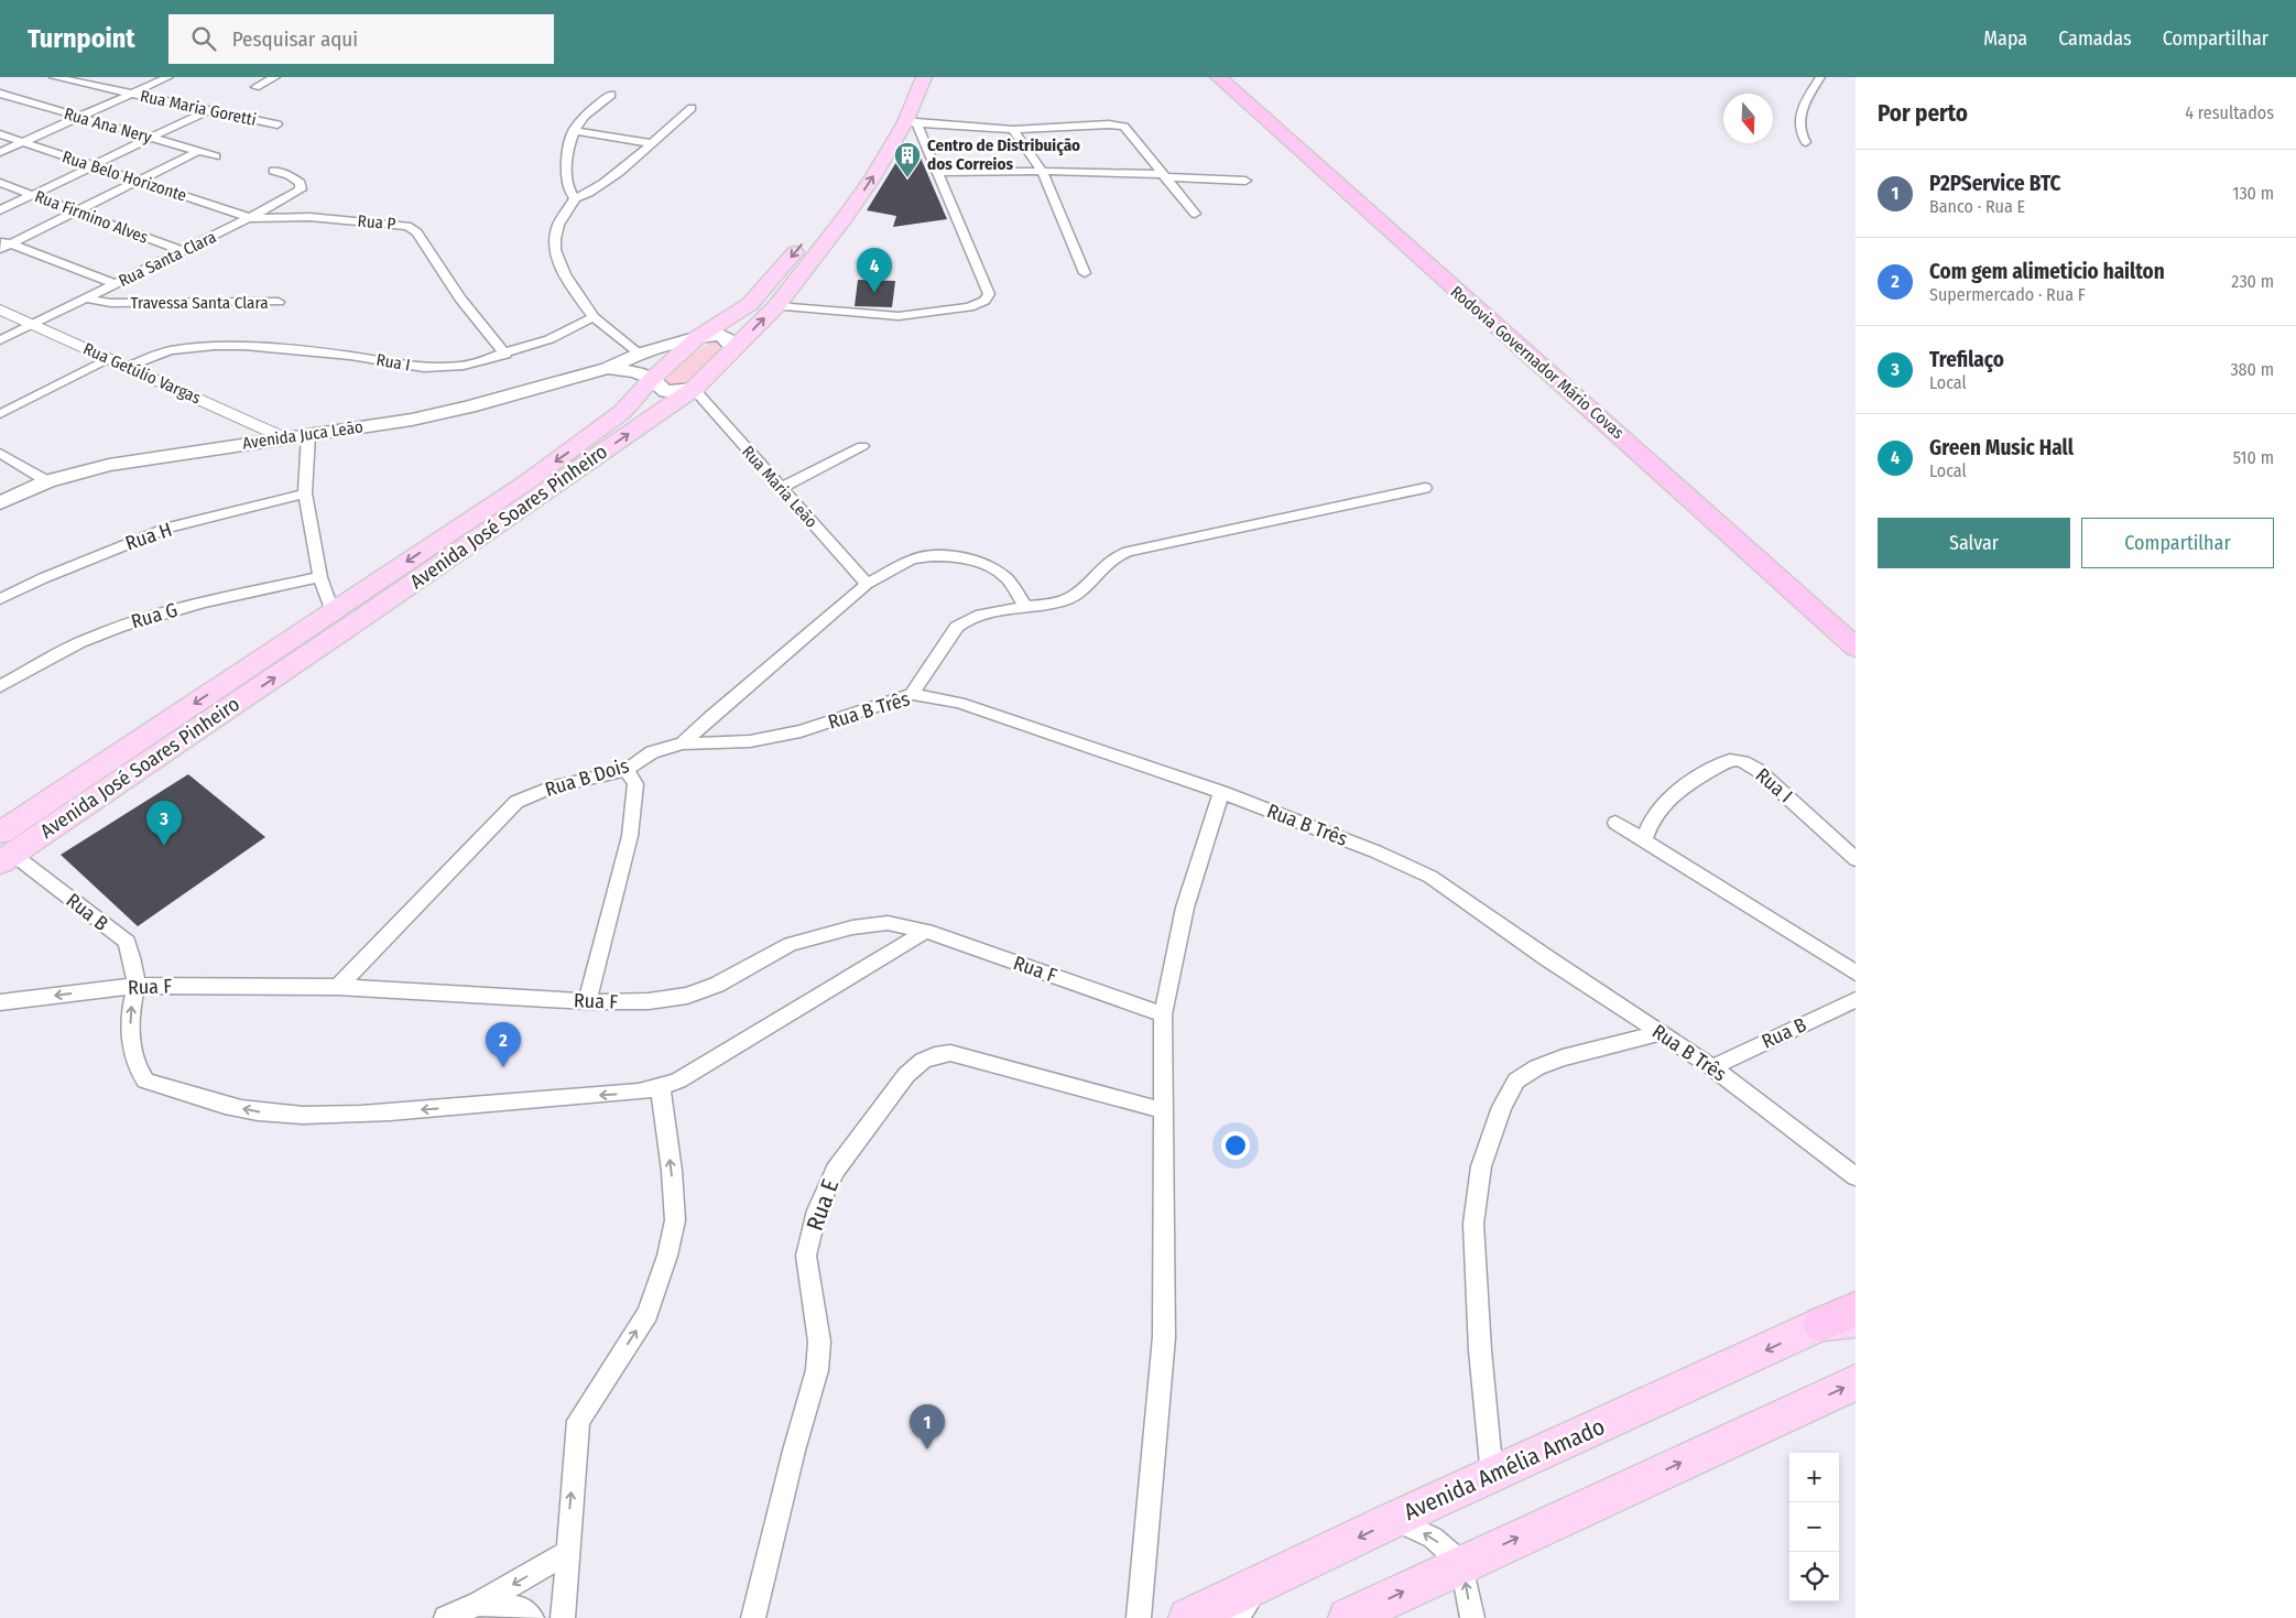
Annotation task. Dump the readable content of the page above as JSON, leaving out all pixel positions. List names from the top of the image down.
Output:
{
  "streets": {
    "highway": ["Rodovia Governador Mário Covas"],
    "main road": ["Avenida Juca Leão", "Avenida José Soares Pinheiro", "Avenida Amélia Amado"],
    "street": [
      "Rua Maria Goretti",
      "Rua Ana Nery",
      "Rua Belo Horizonte",
      "Rua Firmino Alves",
      "Rua P",
      "Rua Santa Clara",
      "Travessa Santa Clara",
      "Rua I",
      "Rua Getúlio Vargas",
      "Rua Maria Leão",
      "Rua H",
      "Rua G",
      "Rua B Três",
      "Rua B Dois",
      "Rua B",
      "Rua F",
      "Rua E"
    ]
  },
  "crossings": [
    ["Rua Belo Horizonte", "Rua P"],
    ["Rua Belo Horizonte", "Rua Santa Clara"],
    ["Rua Firmino Alves", "Rua Santa Clara"],
    ["Rua P", "Rua Santa Clara"],
    ["Rua P", "Rua I"],
    ["Rua Santa Clara", "Travessa Santa Clara"],
    ["Rua Santa Clara", "Rua Getúlio Vargas"],
    ["Rua I", "Rua Getúlio Vargas"],
    ["Rua Getúlio Vargas", "Avenida Juca Leão"],
    ["Avenida Juca Leão", "Rua Maria Leão"],
    ["Avenida Juca Leão", "Avenida José Soares Pinheiro"],
    ["Rua Maria Leão", "Avenida José Soares Pinheiro"],
    ["Rua Maria Leão", "Rua B Dois"],
    ["Avenida José Soares Pinheiro", "Rua B"],
    ["Rua B Três", "Rua B Dois"],
    ["Rua B Três", "Rua B"],
    ["Rua B Dois", "Rua F"],
    ["Rua B", "Rua F"]
  ],
  "one_way": ["Rua B"],
  "places": {
    "building": ["Centro de Distribuição dos Correios"]
  },
  "north": "bottom",
  "page": {
    "header": "Turnpoint",
    "search": "Pesquisar aqui",
    "nav": ["Mapa", "Camadas", "Compartilhar"],
    "heading": ["Por perto", "4 resultados"],
    "list": [
      {
        "mark": "1",
        "name": "P2PService BTC",
        "note": "Banco · Rua E",
        "value": "130 m"
      },
      {
        "mark": "2",
        "name": "Com gem alimeticio hailton",
        "note": "Supermercado · Rua F",
        "value": "230 m"
      },
      {
        "mark": "3",
        "name": "Trefilaço",
        "note": "Local",
        "value": "380 m"
      },
      {
        "mark": "4",
        "name": "Green Music Hall",
        "note": "Local",
        "value": "510 m"
      }
    ],
    "pins": [
      "4",
      "3",
      "2",
      "1"
    ],
    "buttons": ["Salvar", "Compartilhar"],
    "map_buttons": ["+", "−"]
  }
}
